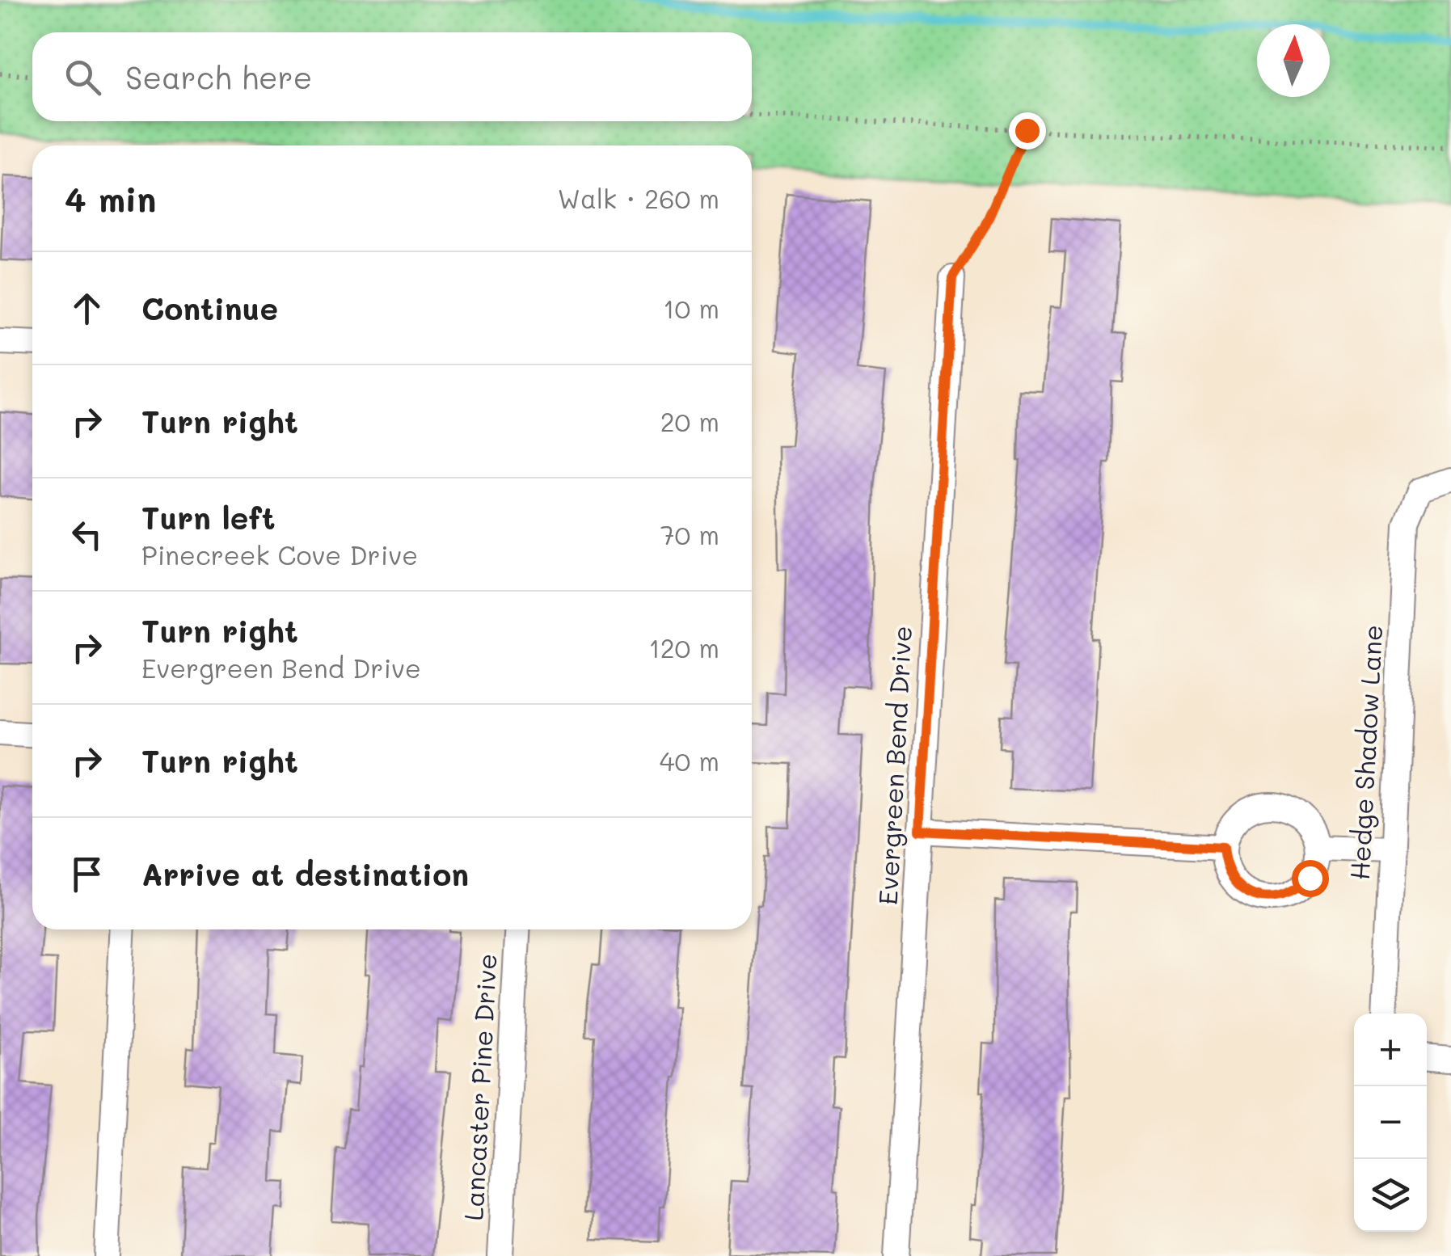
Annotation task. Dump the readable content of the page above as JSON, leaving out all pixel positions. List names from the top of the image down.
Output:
{
  "streets": {
    "street": ["Hedge Shadow Lane", "Evergreen Bend Drive", "Lancaster Pine Drive"]
  },
  "north": "top",
  "page": {
    "search": "Search here",
    "heading": ["4 min", "Walk · 260 m"],
    "list": [
      ["Continue", "10 m"],
      ["Turn right", "20 m"],
      ["Turn left", "Pinecreek Cove Drive", "70 m"],
      ["Turn right", "Evergreen Bend Drive", "120 m"],
      ["Turn right", "40 m"],
      "Arrive at destination"
    ],
    "map_buttons": ["+", "−"]
  }
}
